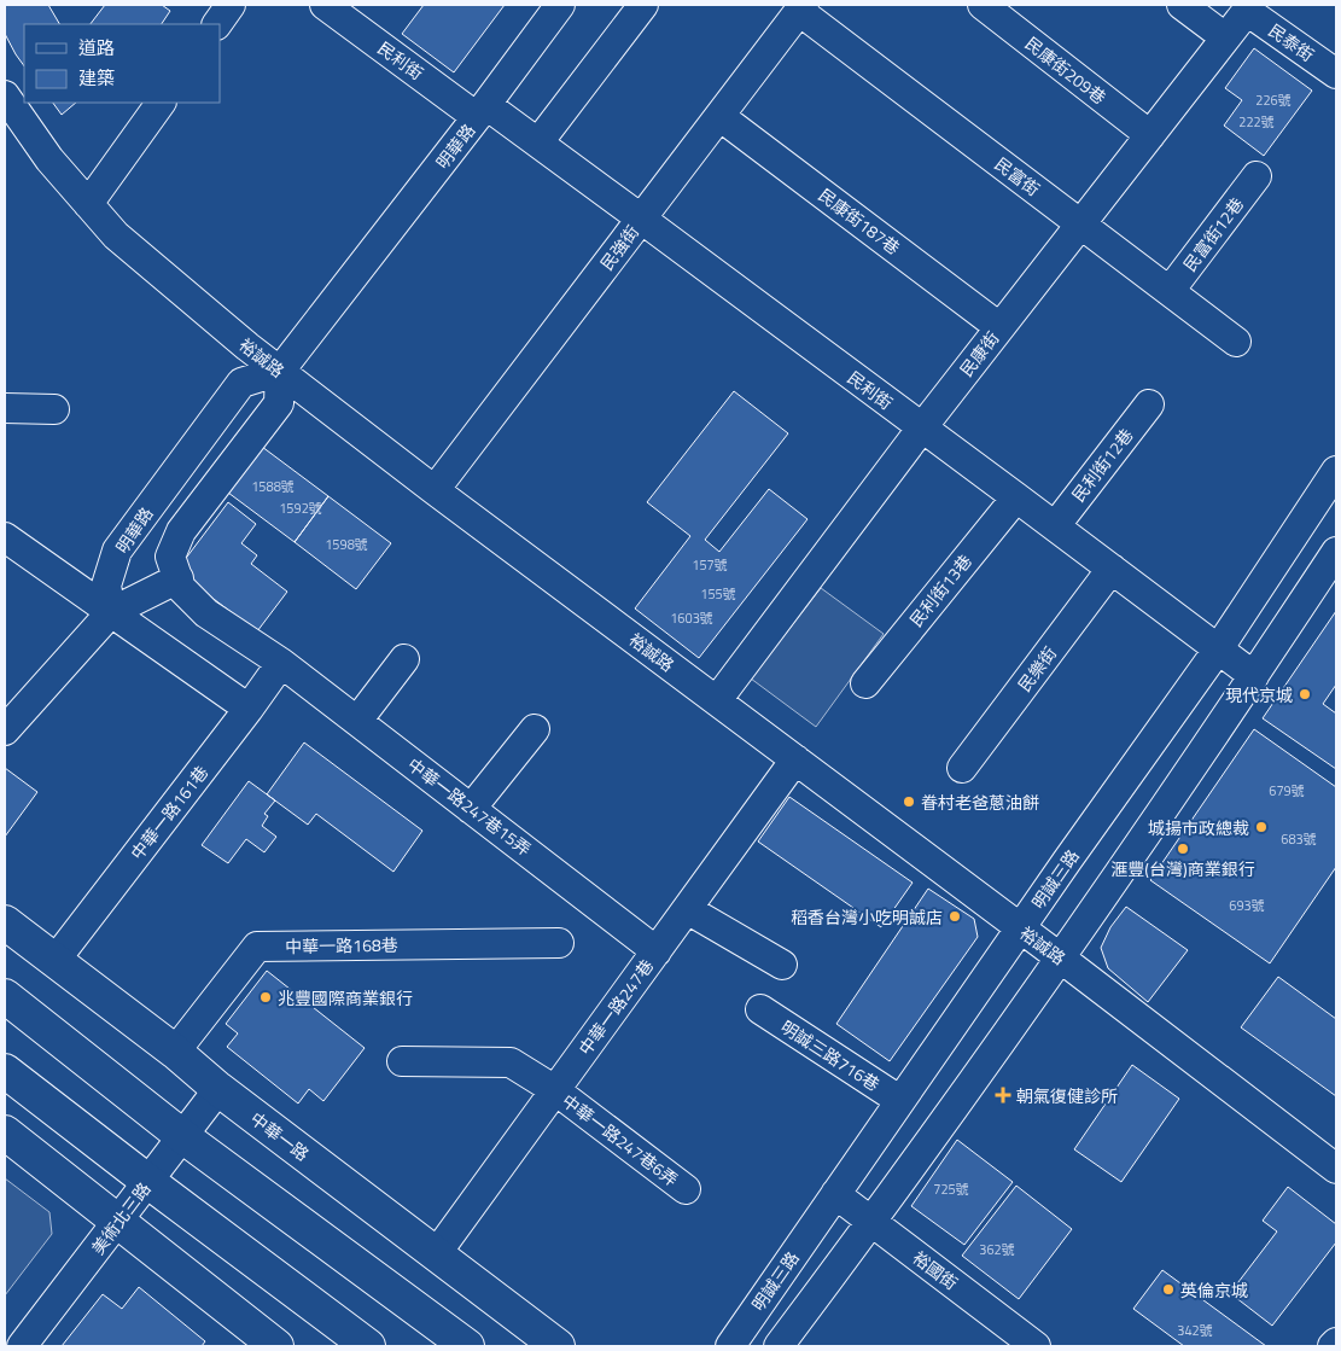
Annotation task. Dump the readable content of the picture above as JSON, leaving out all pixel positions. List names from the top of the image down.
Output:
{
  "streets": {
    "main road": ["中華一路"],
    "street": [
      "民泰街",
      "民利街",
      "民康街209巷",
      "明華路",
      "民富街",
      "民康街187巷",
      "民富街12巷",
      "民強街",
      "民康街",
      "裕誠路",
      "民利街12巷",
      "民利街13巷",
      "民樂街",
      "中華一路247巷15弄",
      "中華一路161巷",
      "明誠三路",
      "中華一路168巷",
      "中華一路247巷",
      "明誠三路716巷",
      "中華一路247巷6弄",
      "美術北三路",
      "裕國街"
    ]
  },
  "crossings": [
    ["民泰街", "民康街"],
    ["民利街", "明華路"],
    ["民利街", "民強街"],
    ["民利街", "民康街"],
    ["民利街", "民利街12巷"],
    ["民利街", "民利街13巷"],
    ["民利街", "民樂街"],
    ["民利街", "明誠三路"],
    ["民康街209巷", "民康街"],
    ["明華路", "裕誠路"],
    ["民富街", "民富街12巷"],
    ["民富街", "民強街"],
    ["民富街", "民康街"],
    ["民康街187巷", "民強街"],
    ["民康街187巷", "民康街"],
    ["民強街", "裕誠路"],
    ["民康街", "裕誠路"],
    ["裕誠路", "明誠三路"],
    ["裕誠路", "中華一路247巷"],
    ["中華一路247巷15弄", "中華一路161巷"],
    ["中華一路247巷15弄", "中華一路247巷"],
    ["中華一路161巷", "中華一路"],
    ["明誠三路", "明誠三路716巷"],
    ["明誠三路", "裕國街"],
    ["中華一路168巷", "中華一路"],
    ["中華一路247巷", "中華一路"],
    ["中華一路247巷", "中華一路247巷6弄"],
    ["中華一路", "美術北三路"]
  ],
  "places": {
    "other": [
      "現代京城",
      "眷村老爸蔥油餅",
      "城揚市政總裁",
      "滙豐(台灣)商業銀行",
      "稻香台灣小吃明誠店",
      "兆豐國際商業銀行",
      "英倫京城"
    ],
    "health": ["朝氣復健診所"]
  },
  "house_numbers": [
    "226號",
    "222號",
    "1588號",
    "1592號",
    "1598號",
    "157號",
    "155號",
    "1603號",
    "679號",
    "683號",
    "693號",
    "725號",
    "362號",
    "342號"
  ],
  "legend": ["道路", "建築"]
}
